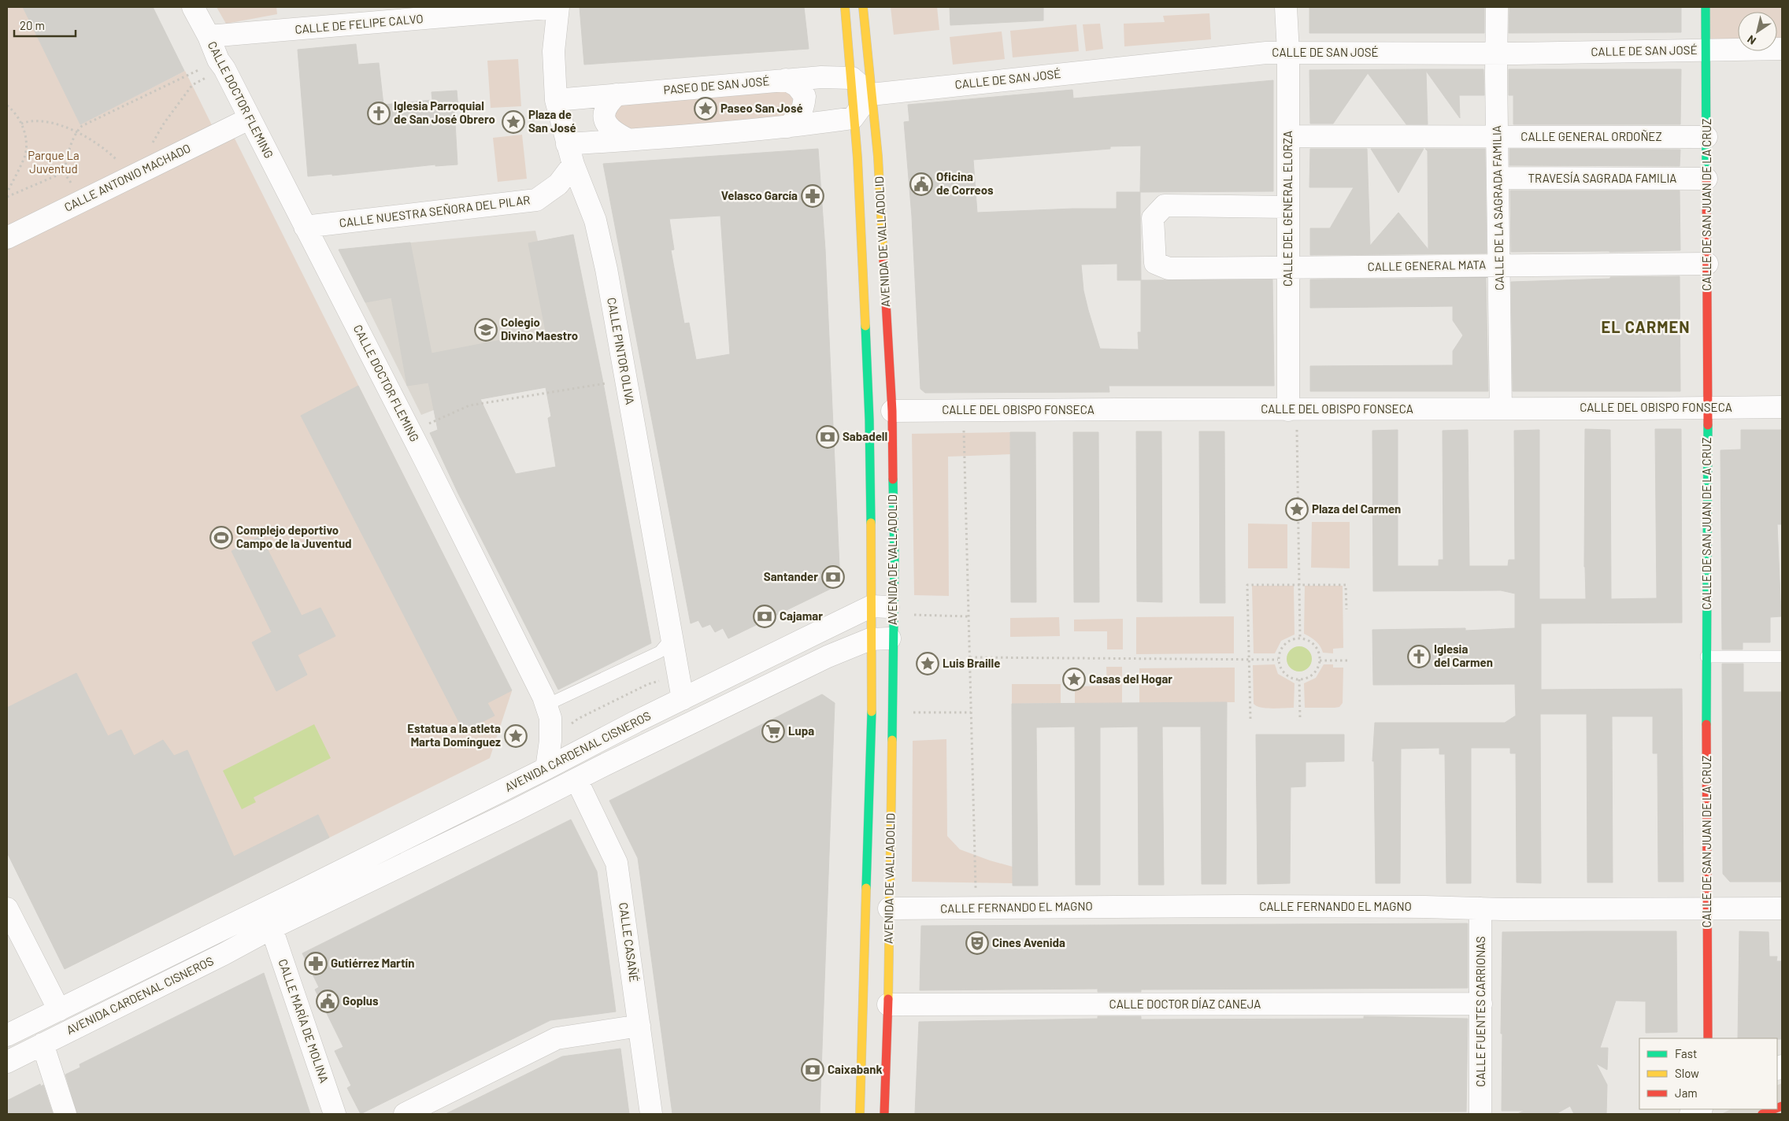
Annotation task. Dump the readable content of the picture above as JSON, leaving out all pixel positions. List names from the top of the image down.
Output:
{
  "streets": {
    "main road": ["CALLE DE SAN JUAN DE LA CRUZ", "AVENIDA DE VALLADOLID"],
    "street": [
      "CALLE DE FELIPE CALVO",
      "CALLE DE SAN JOSÉ",
      "PASEO DE SAN JOSÉ",
      "CALLE DOCTOR FLEMING",
      "CALLE GENERAL ORDOÑEZ",
      "CALLE ANTONIO MACHADO",
      "TRAVESÍA SAGRADA FAMILIA",
      "CALLE DE LA SAGRADA FAMILIA",
      "CALLE DEL GENERAL ELORZA",
      "CALLE NUESTRA SEÑORA DEL PILAR",
      "CALLE GENERAL MATA",
      "CALLE PINTOR OLIVA",
      "CALLE DEL OBISPO FONSECA",
      "AVENIDA CARDENAL CISNEROS",
      "CALLE FERNANDO EL MAGNO",
      "CALLE CASAÑÉ",
      "CALLE DOCTOR DÍAZ CANEJA",
      "CALLE FUENTES CARRIONAS",
      "CALLE MARÍA DE MOLINA"
    ]
  },
  "crossings": [
    ["CALLE DE FELIPE CALVO", "CALLE DOCTOR FLEMING"],
    ["CALLE DE FELIPE CALVO", "CALLE PINTOR OLIVA"],
    ["CALLE DE SAN JOSÉ", "CALLE DE SAN JUAN DE LA CRUZ"],
    ["CALLE DE SAN JOSÉ", "CALLE DE LA SAGRADA FAMILIA"],
    ["CALLE DE SAN JOSÉ", "CALLE DEL GENERAL ELORZA"],
    ["CALLE DE SAN JOSÉ", "AVENIDA DE VALLADOLID"],
    ["PASEO DE SAN JOSÉ", "AVENIDA DE VALLADOLID"],
    ["PASEO DE SAN JOSÉ", "CALLE PINTOR OLIVA"],
    ["CALLE DOCTOR FLEMING", "CALLE ANTONIO MACHADO"],
    ["CALLE DOCTOR FLEMING", "CALLE NUESTRA SEÑORA DEL PILAR"],
    ["CALLE DOCTOR FLEMING", "AVENIDA CARDENAL CISNEROS"],
    ["CALLE GENERAL ORDOÑEZ", "CALLE DE SAN JUAN DE LA CRUZ"],
    ["CALLE GENERAL ORDOÑEZ", "CALLE DE LA SAGRADA FAMILIA"],
    ["CALLE GENERAL ORDOÑEZ", "CALLE DEL GENERAL ELORZA"],
    ["TRAVESÍA SAGRADA FAMILIA", "CALLE DE SAN JUAN DE LA CRUZ"],
    ["TRAVESÍA SAGRADA FAMILIA", "CALLE DE LA SAGRADA FAMILIA"],
    ["CALLE DE SAN JUAN DE LA CRUZ", "CALLE GENERAL MATA"],
    ["CALLE DE SAN JUAN DE LA CRUZ", "CALLE DEL OBISPO FONSECA"],
    ["CALLE DE SAN JUAN DE LA CRUZ", "CALLE FERNANDO EL MAGNO"],
    ["CALLE DE LA SAGRADA FAMILIA", "CALLE GENERAL MATA"],
    ["CALLE DE LA SAGRADA FAMILIA", "CALLE DEL OBISPO FONSECA"],
    ["CALLE DEL GENERAL ELORZA", "CALLE GENERAL MATA"],
    ["CALLE DEL GENERAL ELORZA", "CALLE DEL OBISPO FONSECA"],
    ["CALLE NUESTRA SEÑORA DEL PILAR", "CALLE PINTOR OLIVA"],
    ["AVENIDA DE VALLADOLID", "CALLE DEL OBISPO FONSECA"],
    ["AVENIDA DE VALLADOLID", "AVENIDA CARDENAL CISNEROS"],
    ["AVENIDA DE VALLADOLID", "CALLE FERNANDO EL MAGNO"],
    ["AVENIDA DE VALLADOLID", "CALLE DOCTOR DÍAZ CANEJA"],
    ["CALLE PINTOR OLIVA", "AVENIDA CARDENAL CISNEROS"],
    ["AVENIDA CARDENAL CISNEROS", "CALLE CASAÑÉ"],
    ["AVENIDA CARDENAL CISNEROS", "CALLE MARÍA DE MOLINA"],
    ["CALLE FERNANDO EL MAGNO", "CALLE FUENTES CARRIONAS"],
    ["CALLE DOCTOR DÍAZ CANEJA", "CALLE FUENTES CARRIONAS"]
  ],
  "districts": ["EL CARMEN"],
  "parks": ["Parque La Juventud"],
  "places": {
    "place": [
      "Paseo San José",
      "Plaza de San José",
      "Plaza del Carmen",
      "Luis Braille",
      "Casas del Hogar",
      "Estatua a la atleta Marta Domínguez"
    ],
    "church": ["Iglesia Parroquial de San José Obrero", "Iglesia del Carmen"],
    "public building": ["Oficina de Correos", "Goplus"],
    "pharmacy": ["Velasco García", "Gutiérrez Martín"],
    "school or university": ["Colegio Divino Maestro"],
    "bank": [
      "Sabadell",
      "Santander",
      "Cajamar",
      "Caixabank"
    ],
    "sports": ["Complejo deportivo Campo de la Juventud"],
    "supermarket": ["Lupa"],
    "theatre": ["Cines Avenida"]
  },
  "legend": ["Fast", "Slow", "Jam"],
  "scale_bar": "20 m",
  "north": "bottom left"
}
